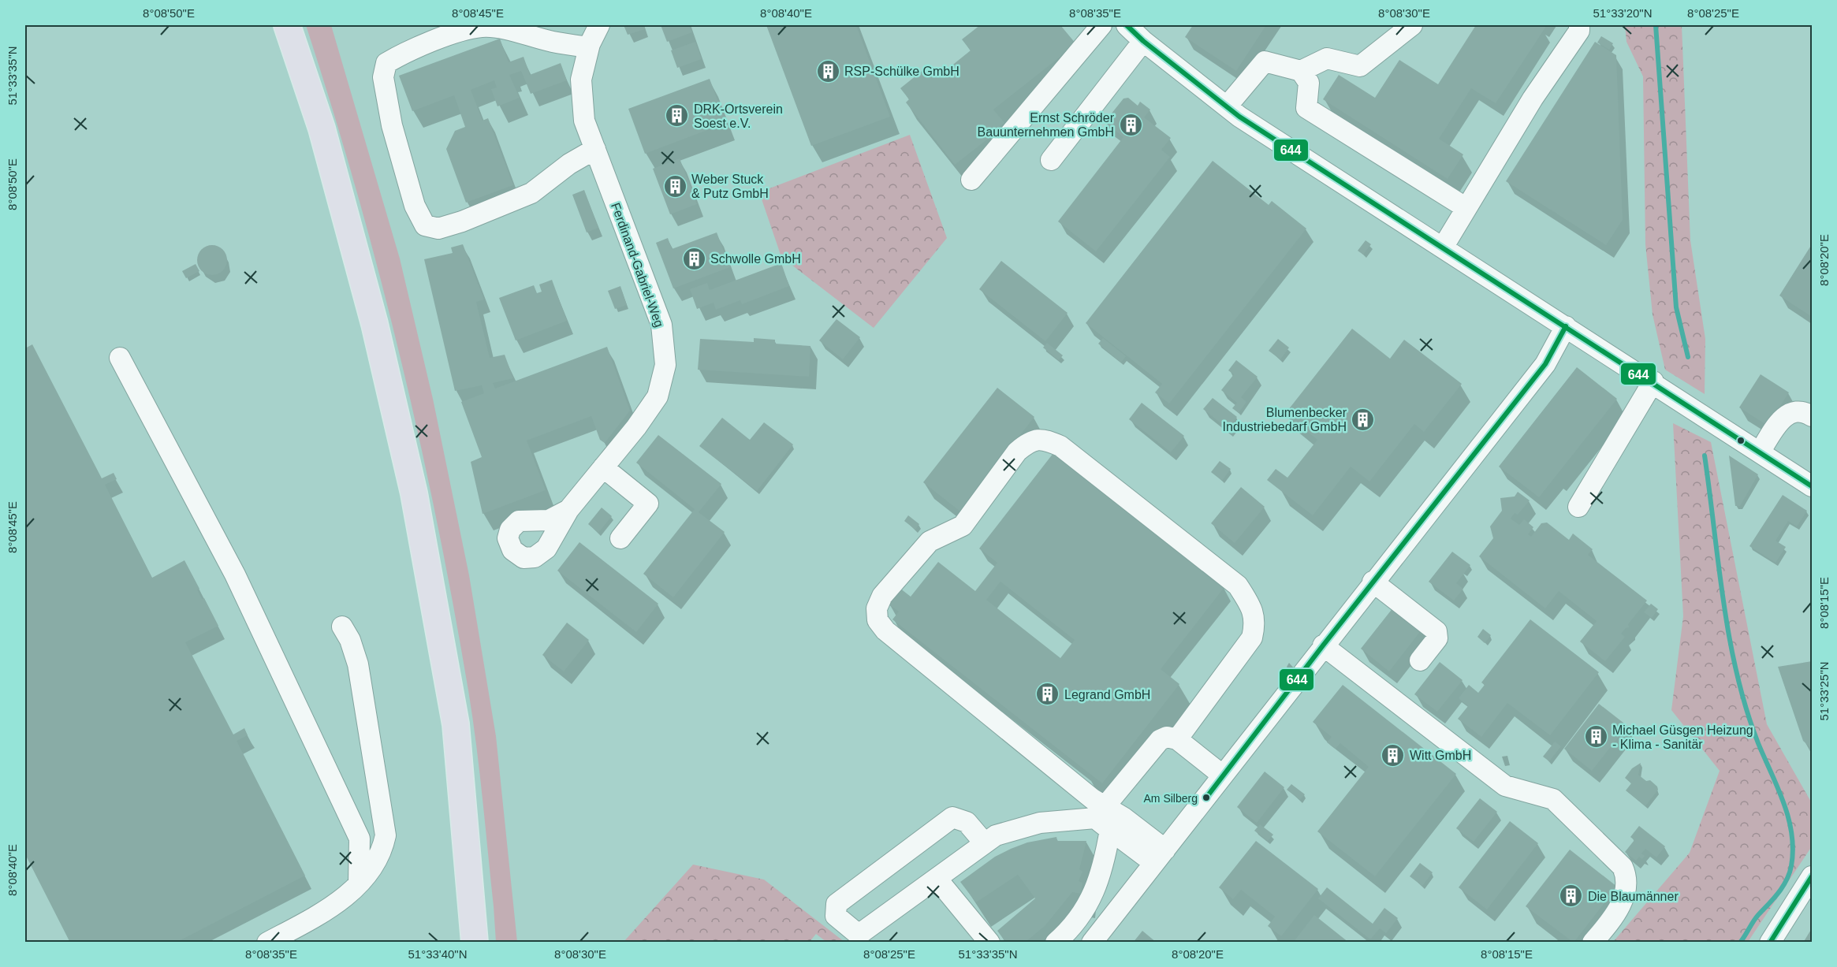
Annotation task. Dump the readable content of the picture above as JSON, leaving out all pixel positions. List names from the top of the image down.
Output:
{
  "streets": {
    "street": ["Ferdinand-Gabriel-Weg"]
  },
  "places": {
    "building": [
      "RSP-Schülke GmbH",
      "DRK-Ortsverein Soest e.V.",
      "Ernst Schröder Bauunternehmen GmbH",
      "Weber Stuck & Putz GmbH",
      "Schwolle GmbH",
      "Blumenbecker Industriebedarf GmbH",
      "Legrand GmbH",
      "Michael Güsgen Heizung - Klima - Sanitär",
      "Witt GmbH",
      "Die Blaumänner"
    ],
    "other": ["Am Silberg"]
  },
  "lines": ["transit line 644"],
  "coordinates": [
    "8°08'50\"E",
    "8°08'45\"E",
    "8°08'40\"E",
    "8°08'35\"E",
    "8°08'30\"E",
    "51°33'20\"N",
    "8°08'25\"E",
    "51°33'35\"N",
    "8°08'20\"E",
    "8°08'15\"E",
    "51°33'25\"N",
    "51°33'40\"N"
  ]
}
